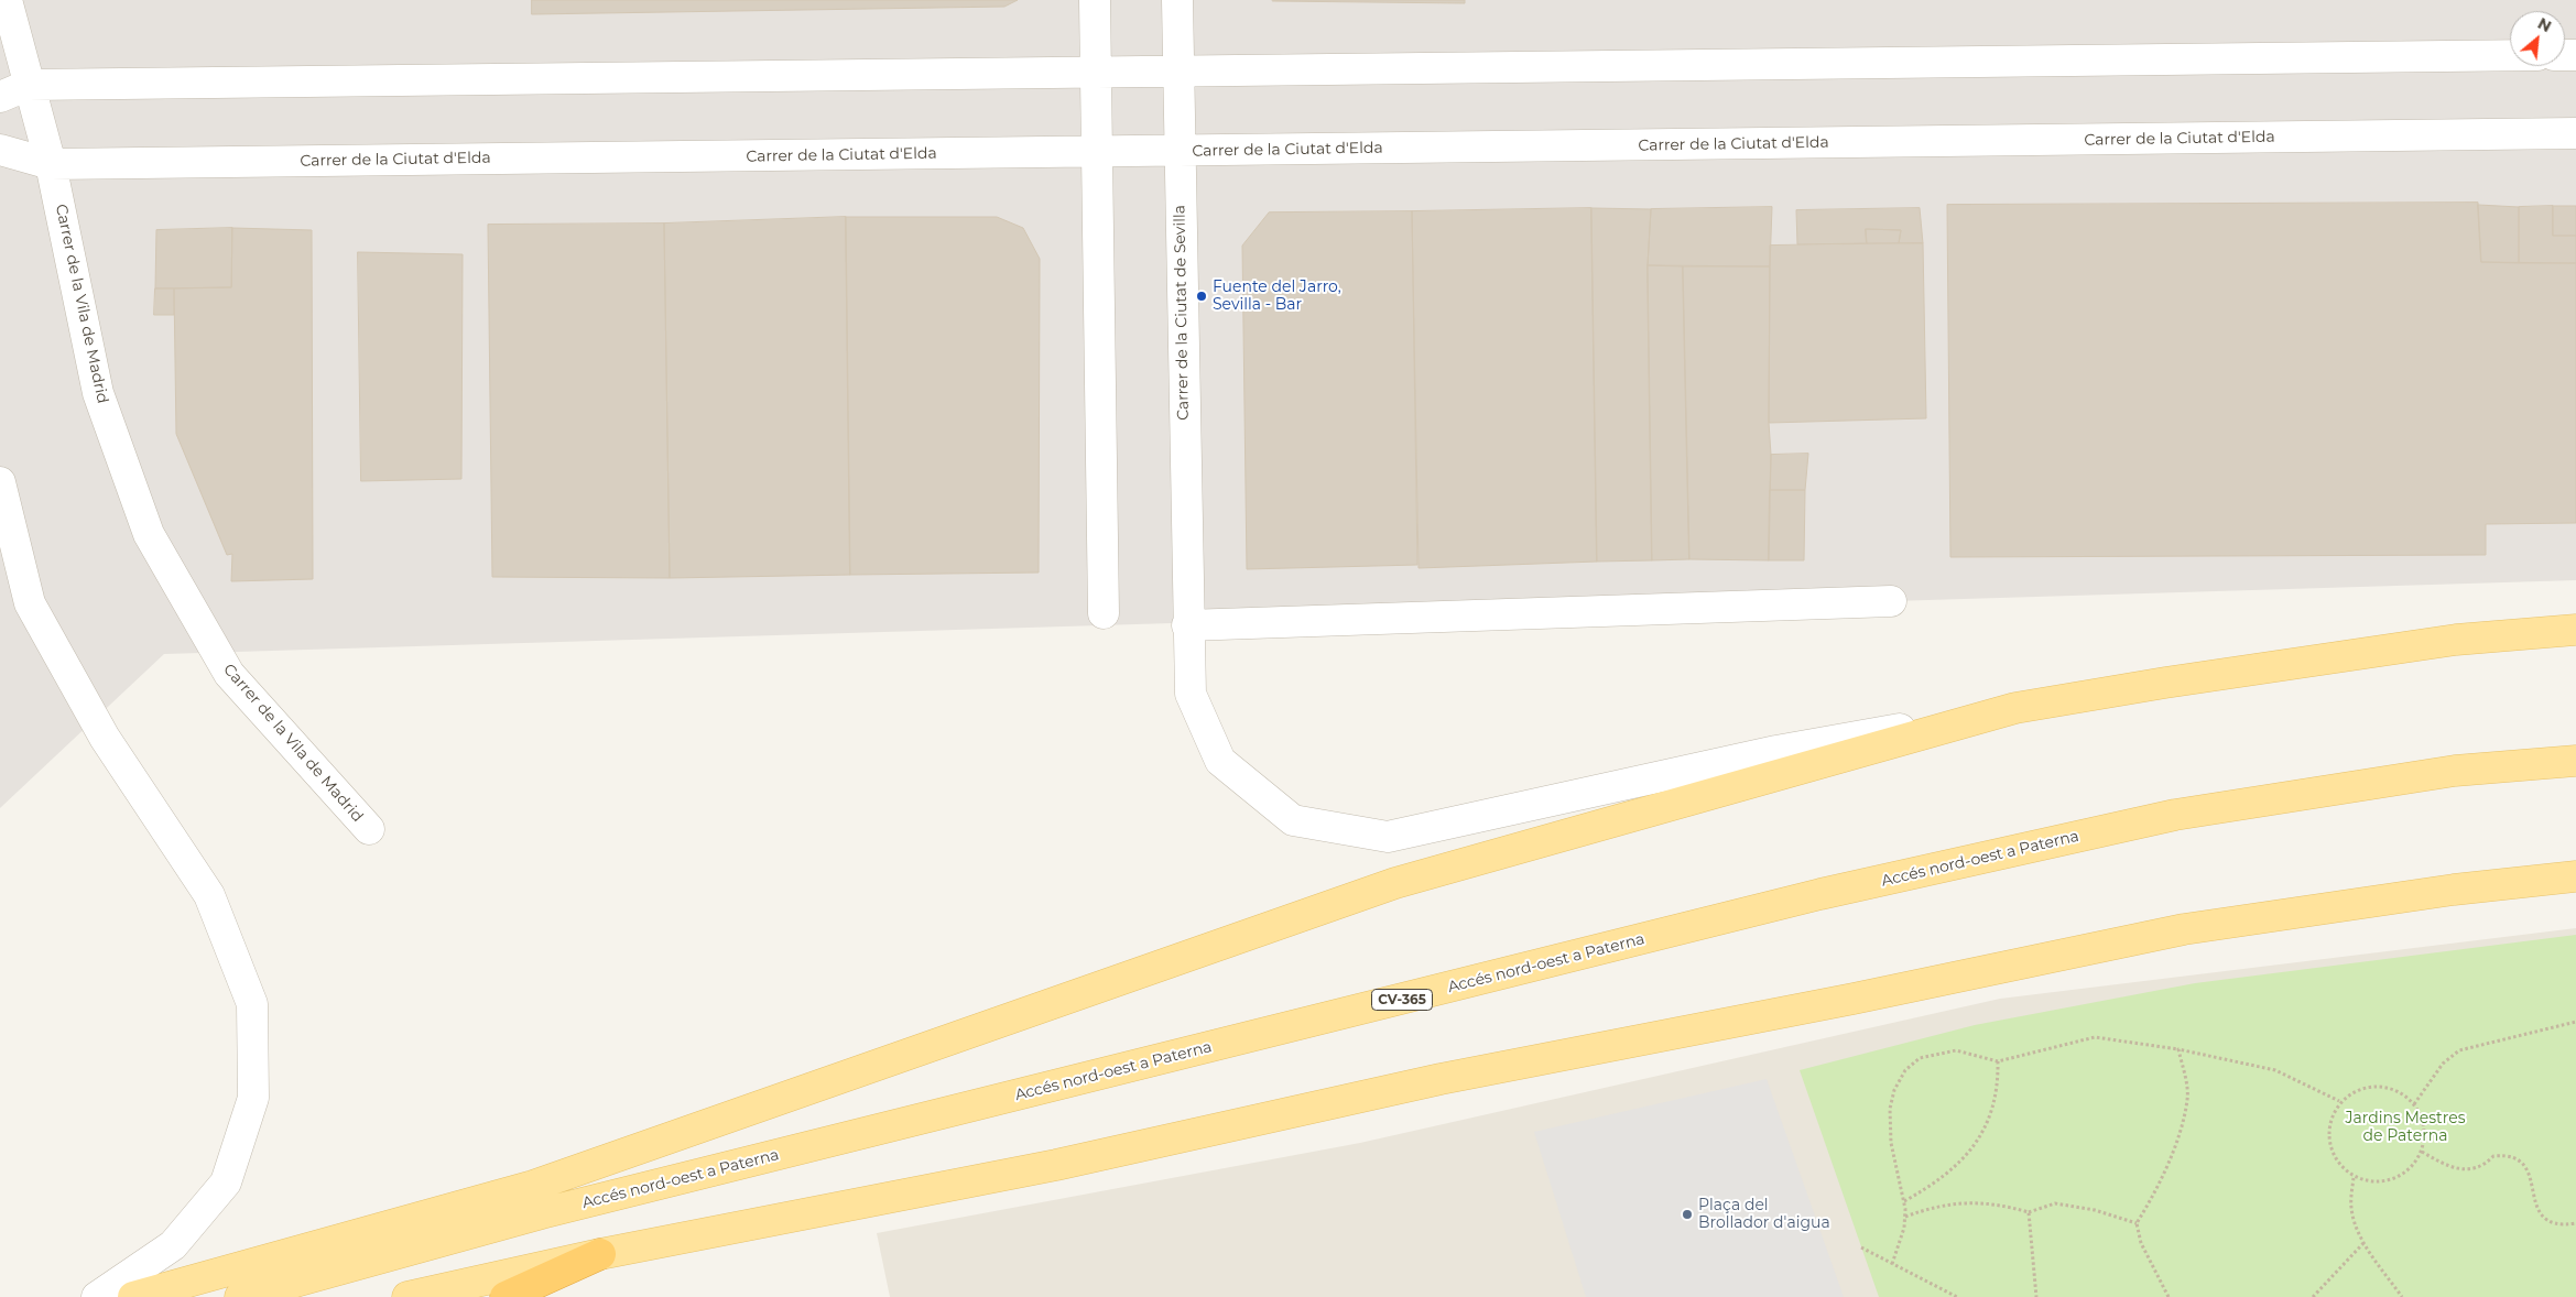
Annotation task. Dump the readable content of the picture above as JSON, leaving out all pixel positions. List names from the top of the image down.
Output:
{
  "streets": {
    "main road": ["Accés nord-oest a Paterna", "CV-365"],
    "street": ["Carrer de la Ciutat d'Elda", "Carrer de la Vila de Madrid", "Carrer de la Ciutat de Sevilla"]
  },
  "crossings": [
    ["Carrer de la Ciutat d'Elda", "Carrer de la Vila de Madrid"],
    ["Carrer de la Ciutat d'Elda", "Carrer de la Ciutat de Sevilla"]
  ],
  "parks": ["Jardins Mestres de Paterna"],
  "places": ["Fuente del Jarro, Sevilla - Bar", "Plaça del Brollador d'aigua"],
  "north": "top right"
}
